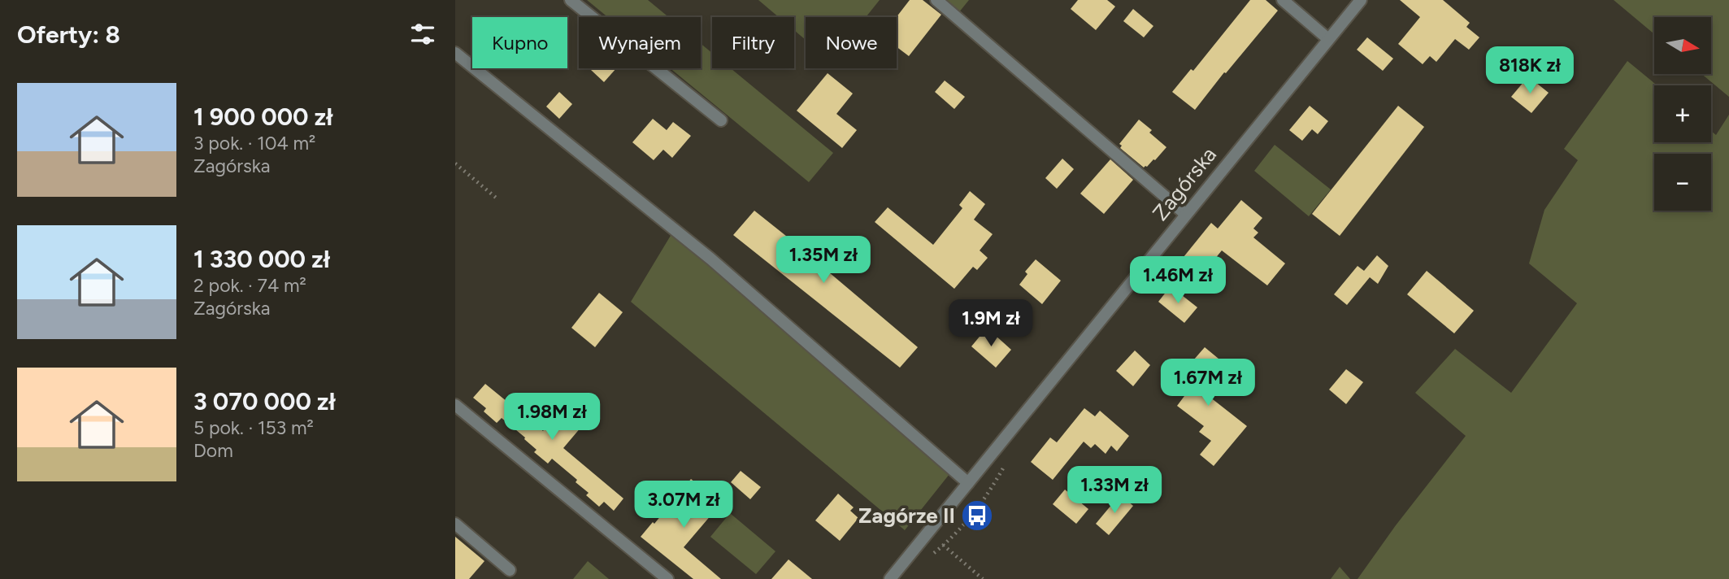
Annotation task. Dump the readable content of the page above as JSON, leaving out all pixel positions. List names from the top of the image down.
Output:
{
  "streets": {
    "street": ["Zagórska"]
  },
  "places": {
    "bus stop": ["Zagórze II"]
  },
  "north": "right",
  "page": {
    "heading": "Oferty: 8",
    "map_buttons": ["+", "−"],
    "chip": [
      "Kupno",
      "Wynajem",
      "Filtry",
      "Nowe"
    ],
    "price": [
      "818K zł",
      "1.35M zł",
      "1.46M zł",
      "1.9M zł",
      "1.67M zł",
      "1.98M zł",
      "1.33M zł",
      "3.07M zł"
    ],
    "list": [
      {
        "name": "1 900 000 zł",
        "note": "3 pok. · 104 m² · Zagórska"
      },
      {
        "name": "1 330 000 zł",
        "note": "2 pok. · 74 m² · Zagórska"
      },
      {
        "name": "3 070 000 zł",
        "note": "5 pok. · 153 m² · Dom"
      }
    ]
  }
}
